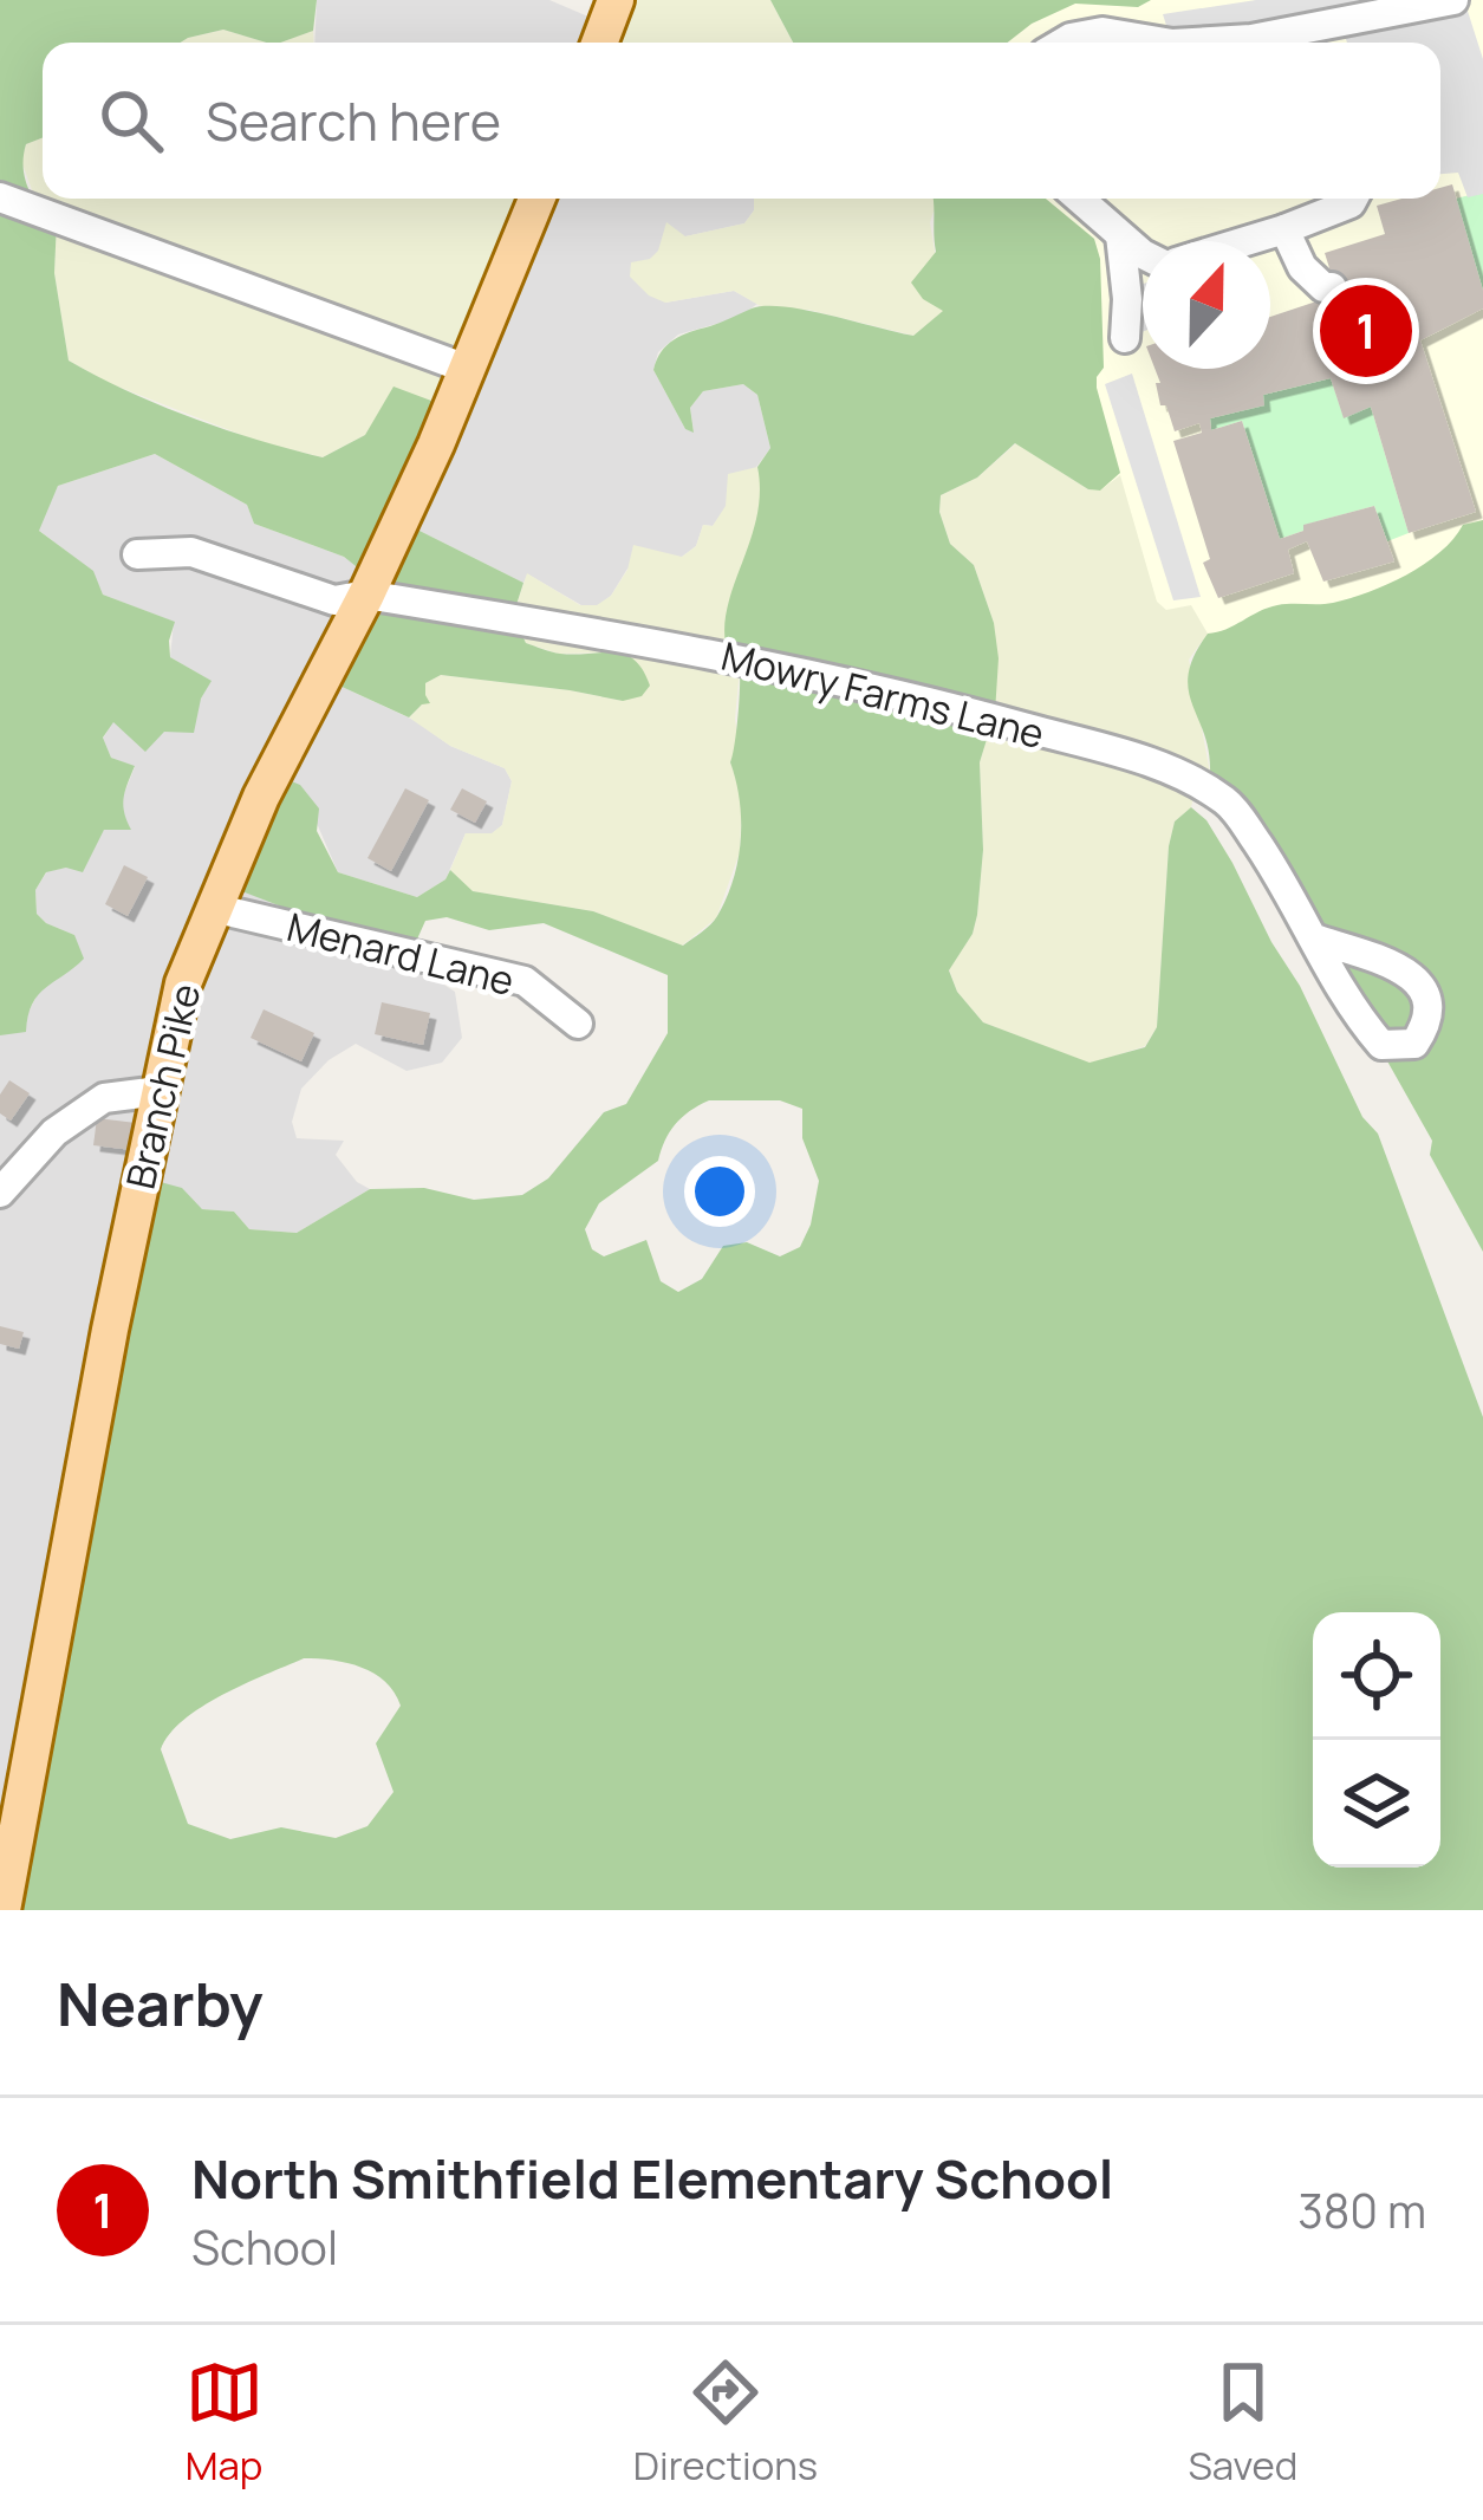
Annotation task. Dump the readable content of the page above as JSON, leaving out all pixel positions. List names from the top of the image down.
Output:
{
  "streets": {
    "main road": ["Branch Pike"],
    "street": ["Mowry Farms Lane", "Menard Lane"]
  },
  "crossings": [
    ["Mowry Farms Lane", "Branch Pike"],
    ["Menard Lane", "Branch Pike"]
  ],
  "north": "top",
  "page": {
    "search": "Search here",
    "pins": "1",
    "heading": "Nearby",
    "list": [
      {
        "mark": "1",
        "name": "North Smithfield Elementary School",
        "note": "School",
        "value": "380 m"
      }
    ],
    "nav": ["Map", "Directions", "Saved"]
  }
}
